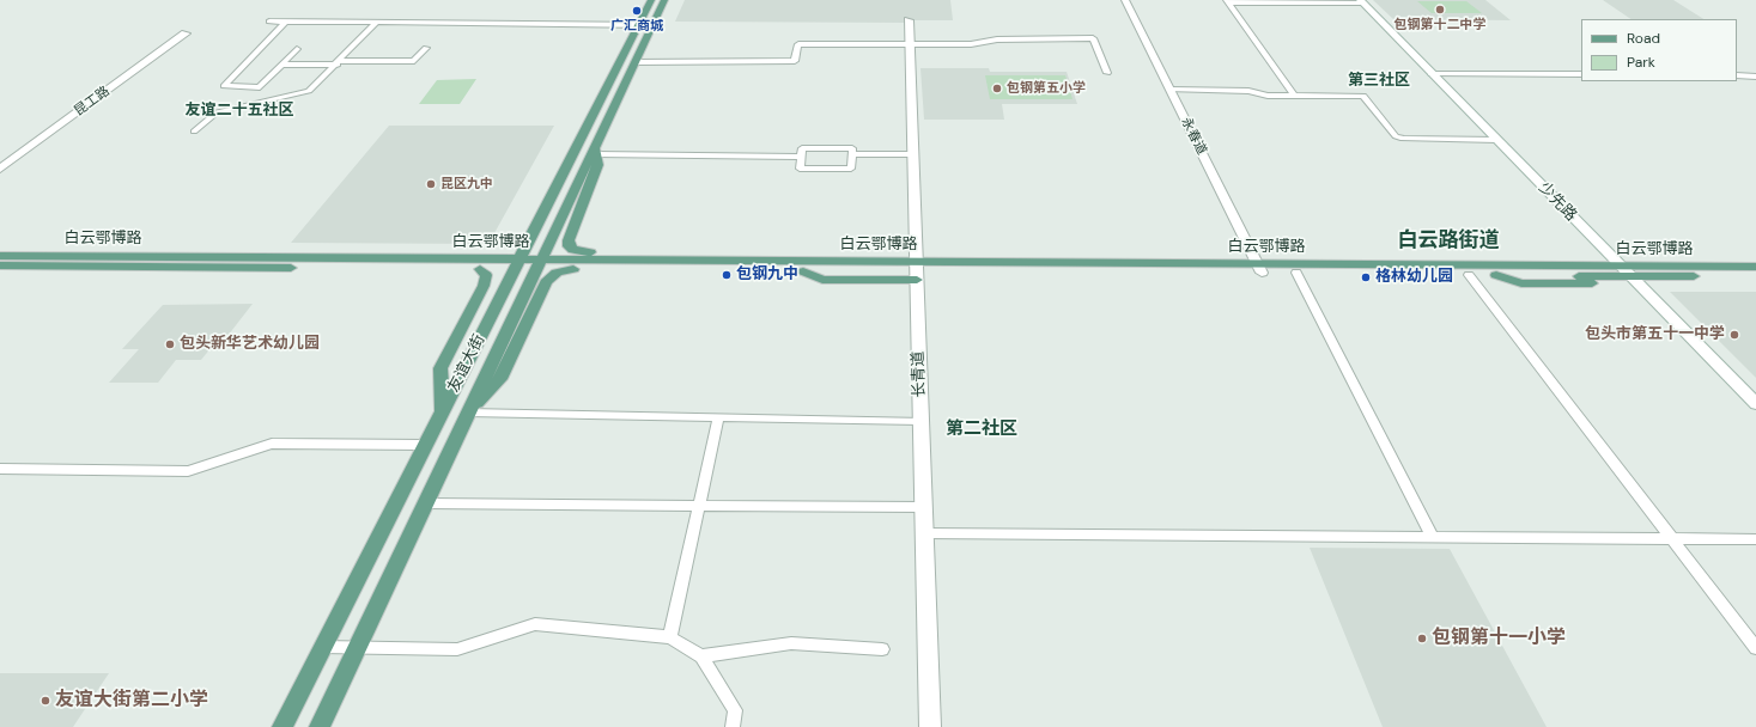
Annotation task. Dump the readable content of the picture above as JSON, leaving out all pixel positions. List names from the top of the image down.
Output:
{
  "streets": {
    "main road": ["白云鄂博路", "友谊大街"],
    "street": [
      "昆工路",
      "永春道",
      "少先路",
      "长青道"
    ]
  },
  "crossings": [
    ["永春道", "白云鄂博路"],
    ["少先路", "白云鄂博路"],
    ["白云鄂博路", "友谊大街"],
    ["白云鄂博路", "长青道"]
  ],
  "districts": [
    "第三社区",
    "友谊二十五社区",
    "白云路街道",
    "第二社区"
  ],
  "places": [
    "包钢第十二中学",
    "广汇商城",
    "包钢第五小学",
    "昆区九中",
    "包钢九中",
    "格林幼儿园",
    "包头市第五十一中学",
    "包头新华艺术幼儿园",
    "包钢第十一小学",
    "友谊大街第二小学"
  ],
  "legend": ["Road", "Park"]
}
